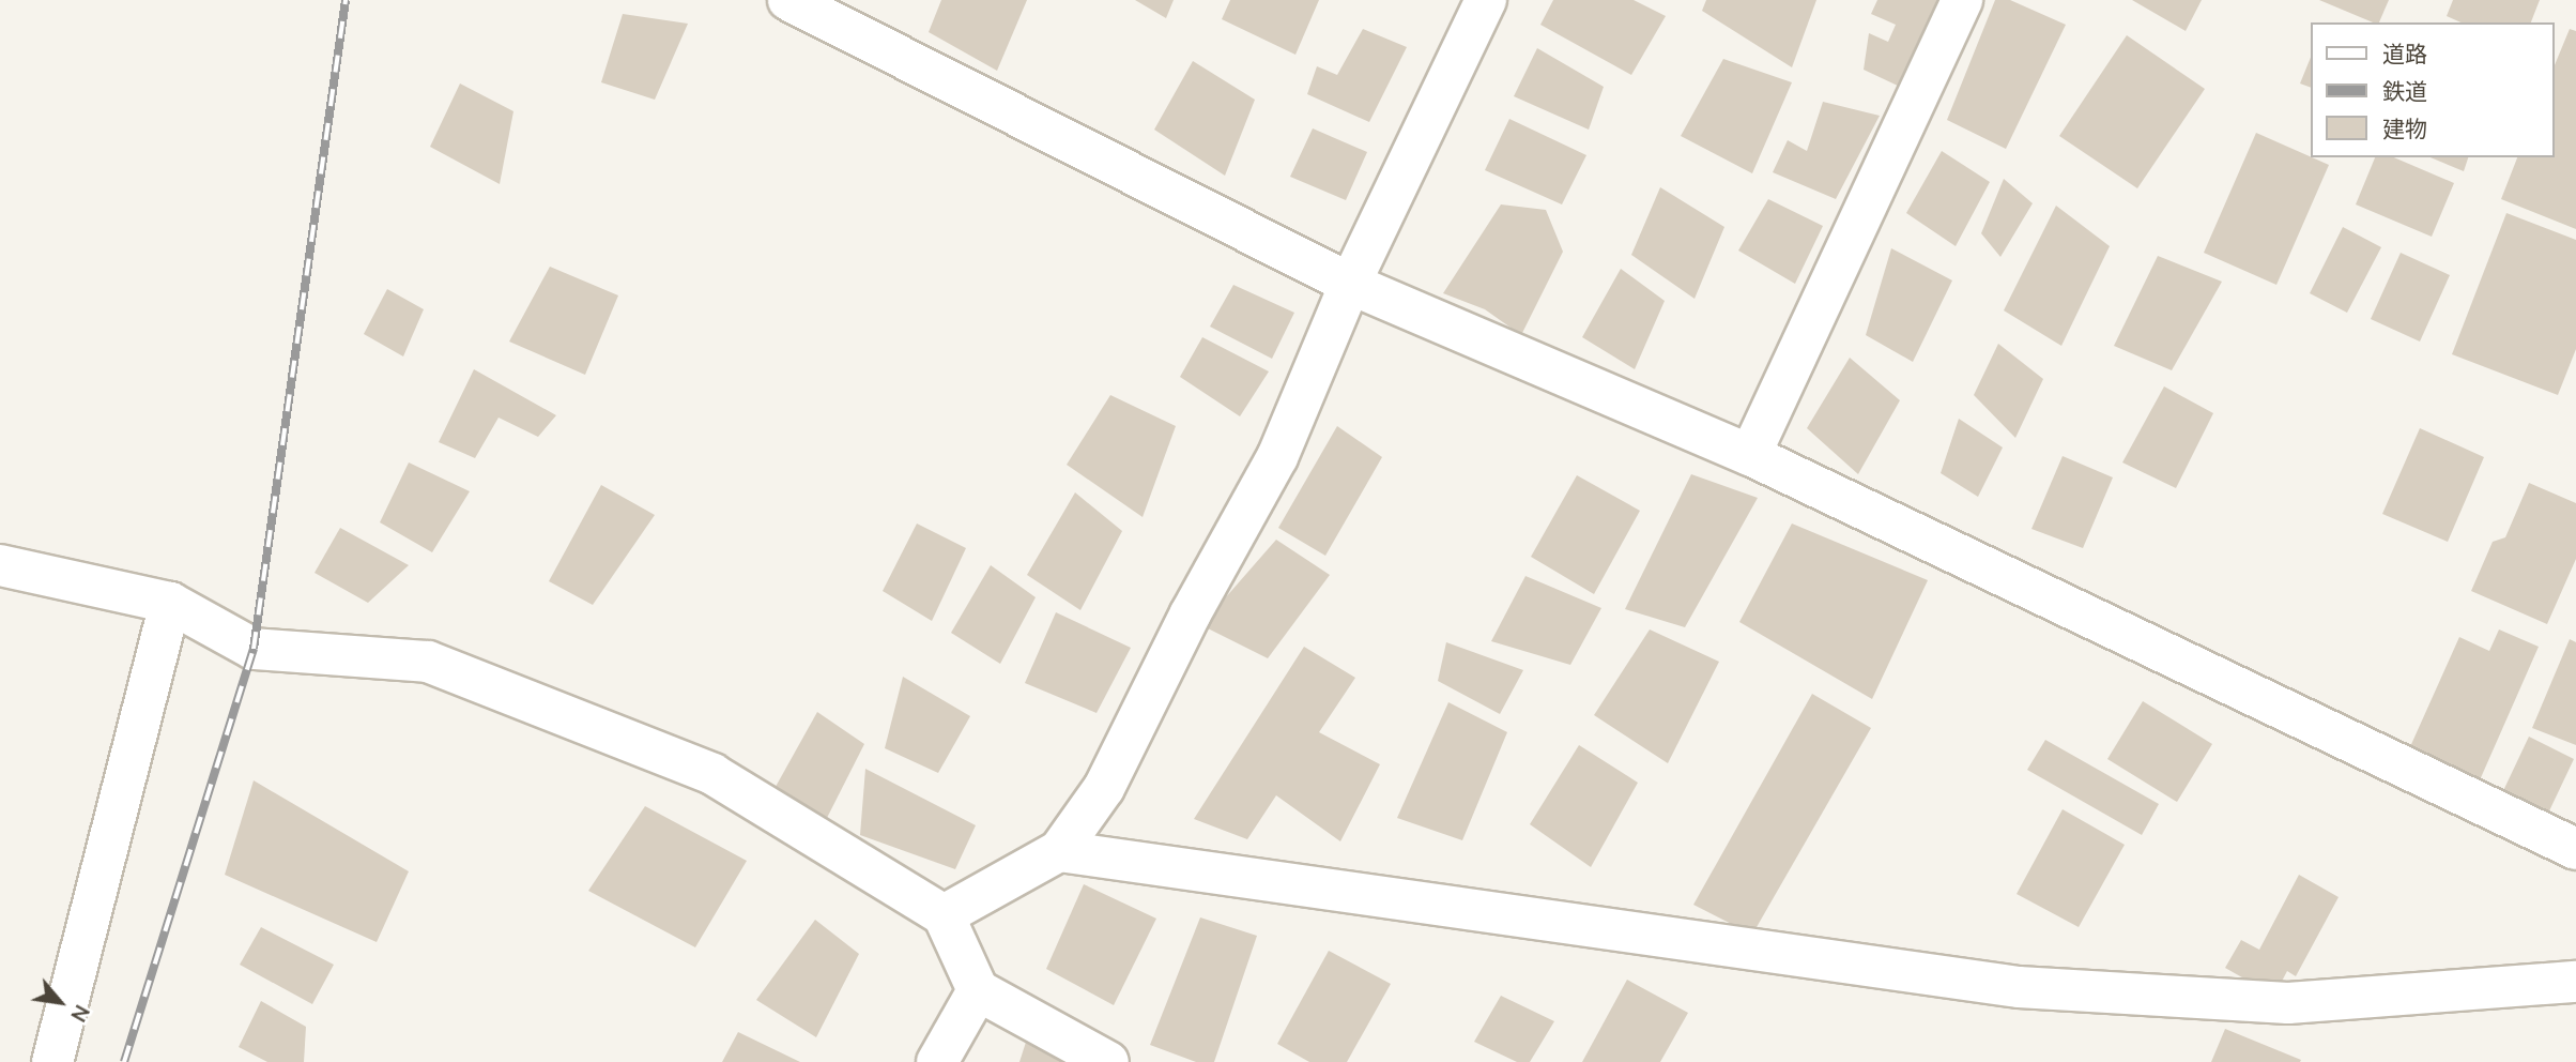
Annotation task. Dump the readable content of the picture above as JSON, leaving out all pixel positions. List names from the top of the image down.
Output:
{
  "legend": ["道路", "鉄道", "建物"],
  "north": "bottom right"
}
